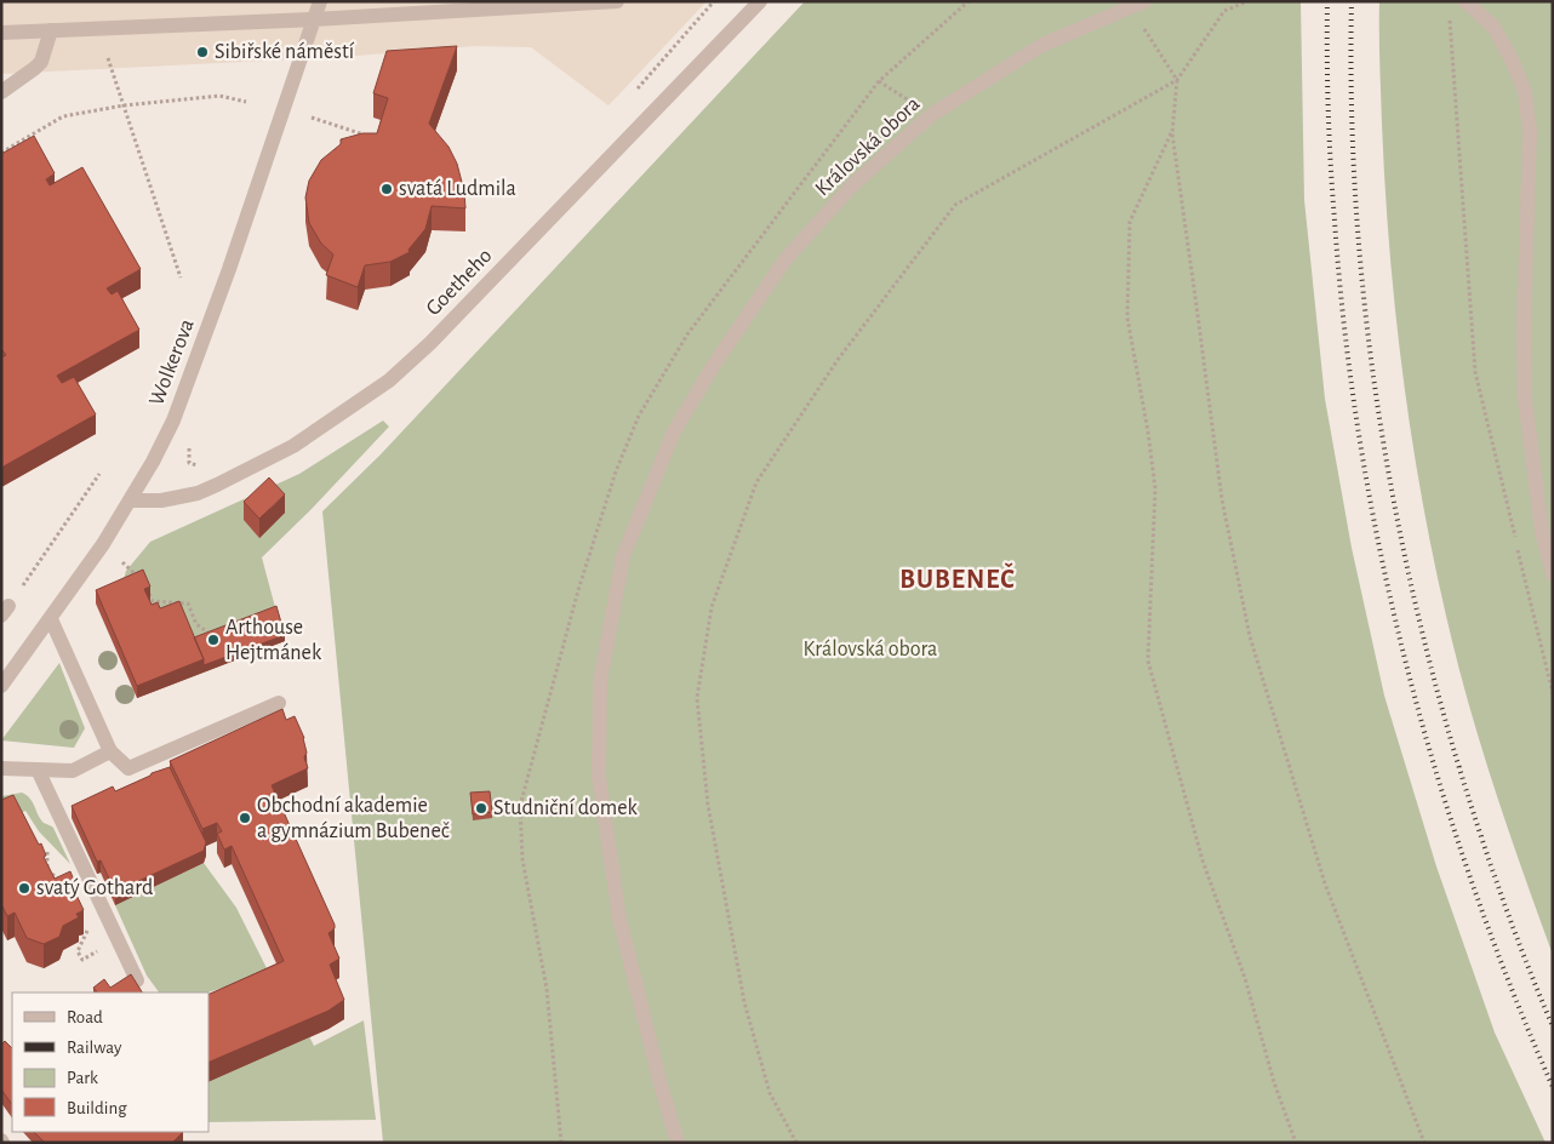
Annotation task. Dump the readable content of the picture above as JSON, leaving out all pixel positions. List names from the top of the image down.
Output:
{
  "streets": {
    "street": ["Královská obora", "Goetheho", "Wolkerova"]
  },
  "crossings": [
    ["Goetheho", "Wolkerova"]
  ],
  "districts": ["BUBENEČ"],
  "parks": ["Královská obora"],
  "places": [
    "Sibiřské náměstí",
    "svatá Ludmila",
    "Arthouse Hejtmánek",
    "Studniční domek",
    "Obchodní akademie a gymnázium Bubeneč",
    "svatý Gothard"
  ],
  "legend": [
    "Road",
    "Railway",
    "Park",
    "Building"
  ]
}
